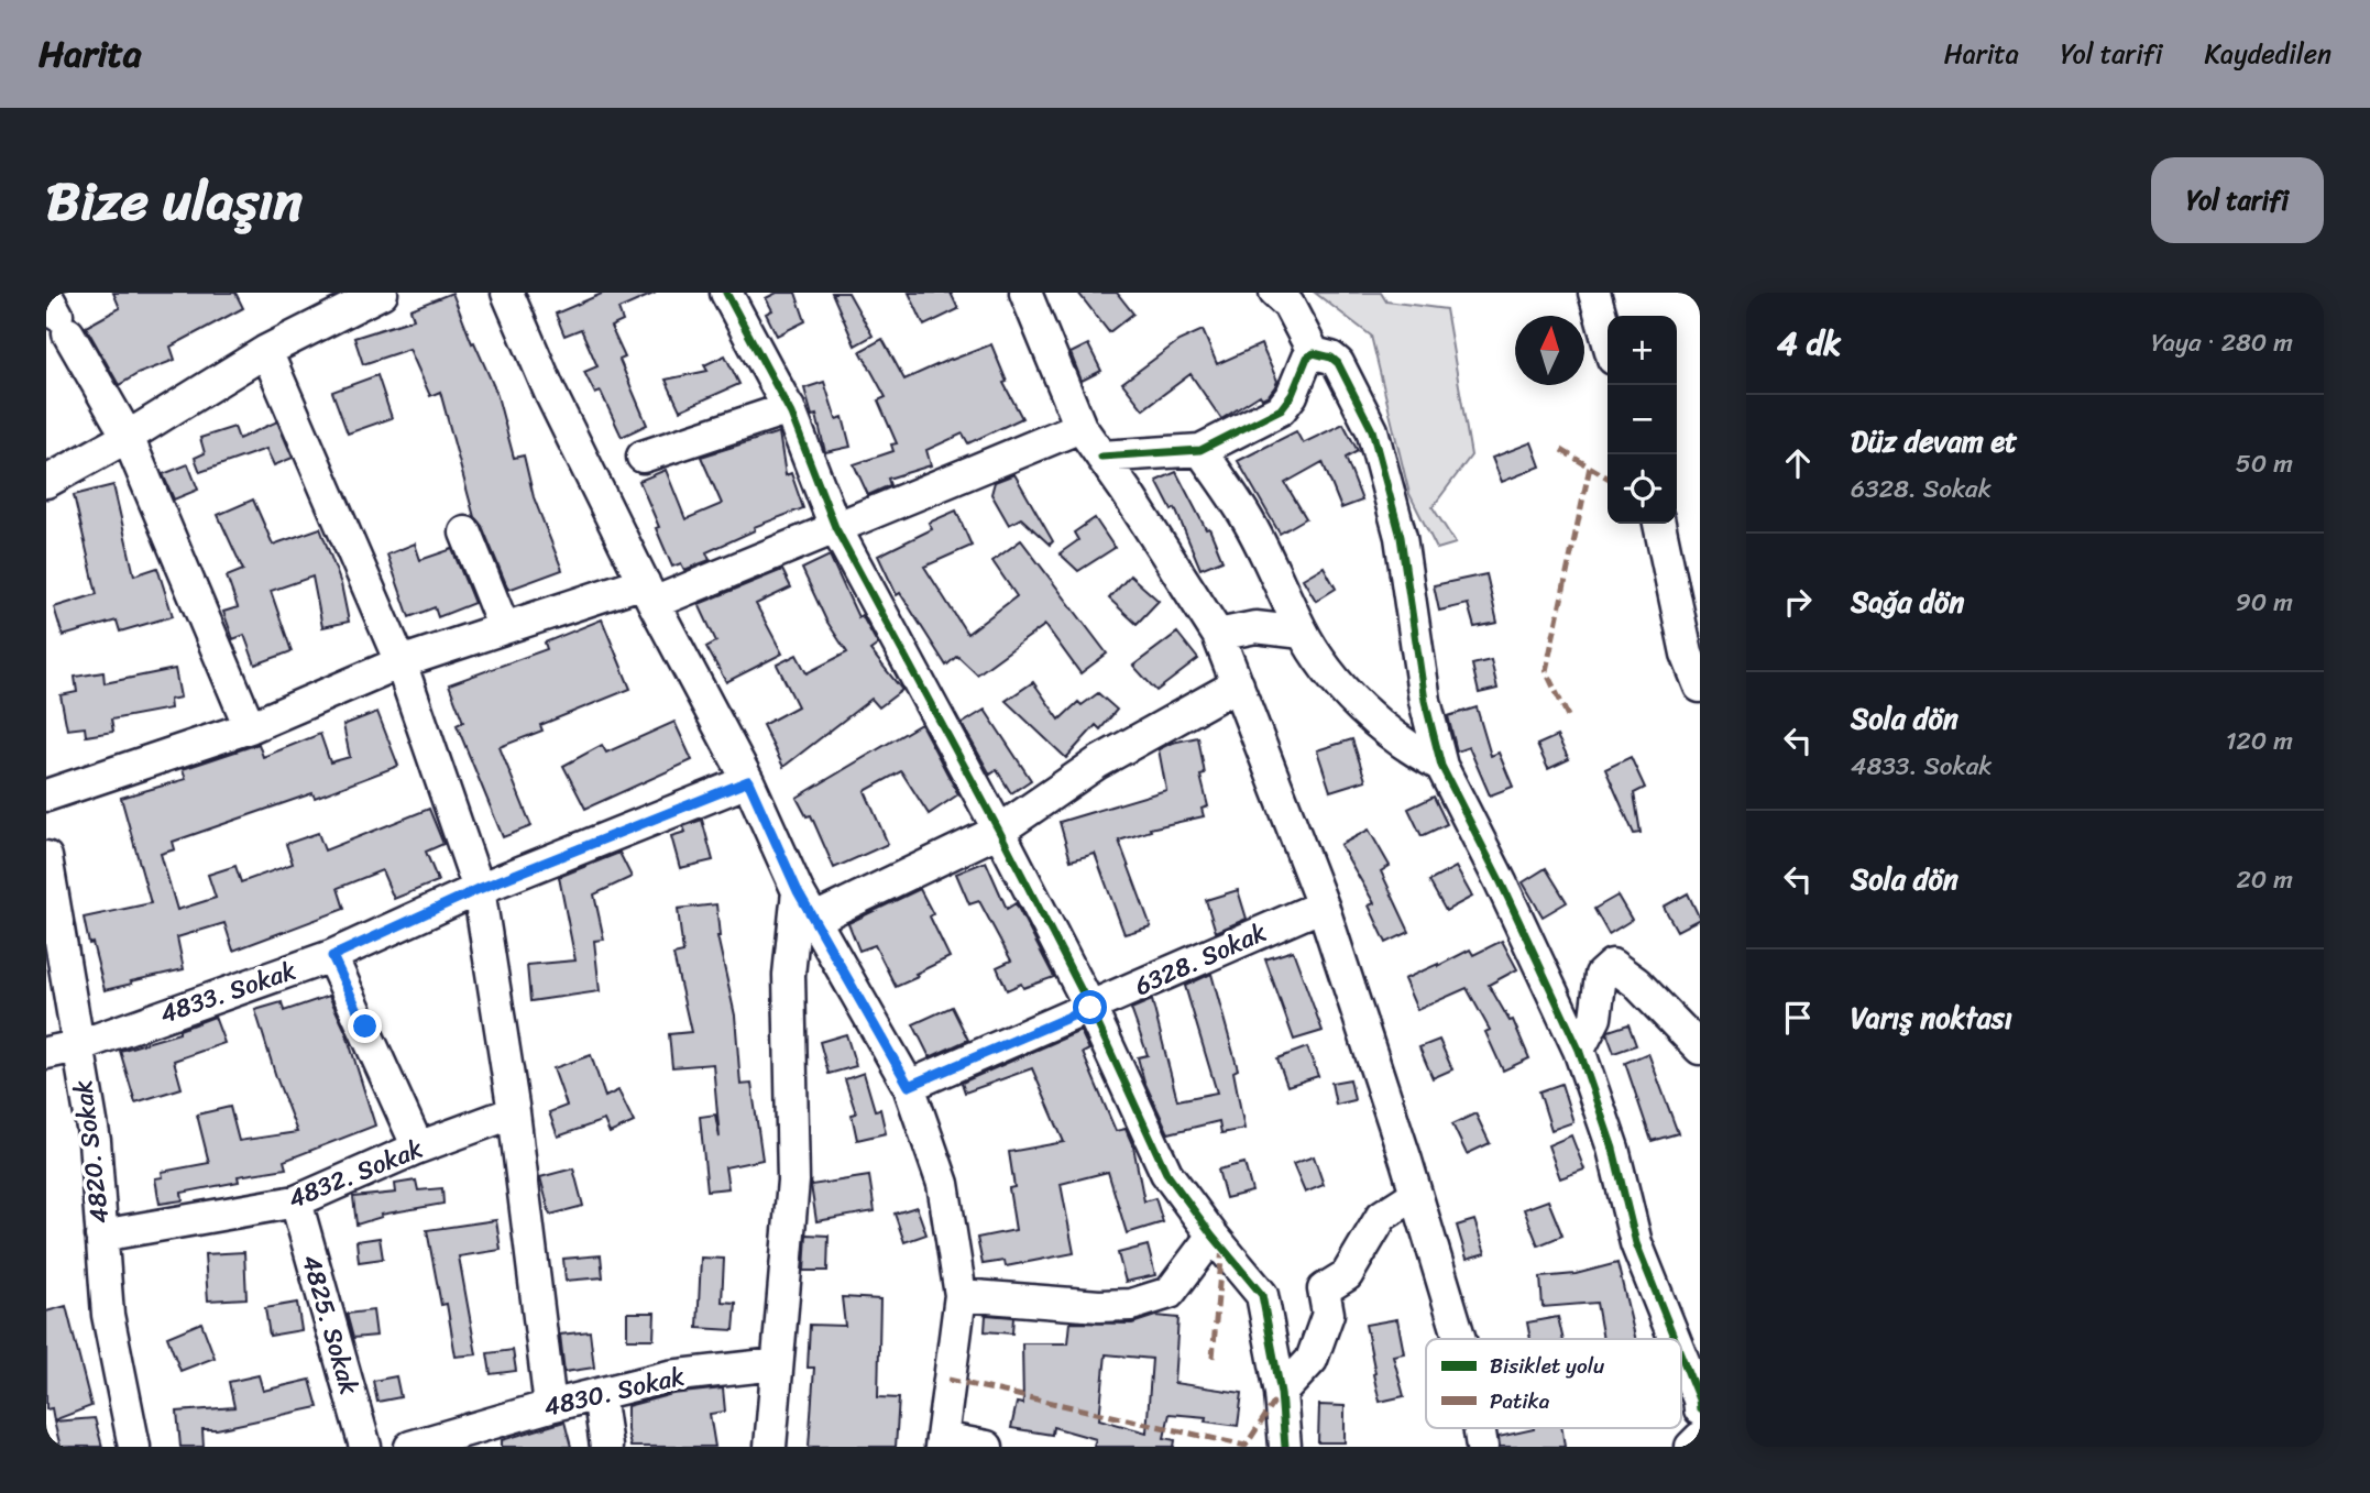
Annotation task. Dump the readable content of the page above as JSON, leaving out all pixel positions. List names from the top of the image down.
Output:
{
  "streets": {
    "street": [
      "6328. Sokak",
      "4833. Sokak",
      "4820. Sokak",
      "4832. Sokak",
      "4825. Sokak",
      "4830. Sokak"
    ]
  },
  "crossings": [
    ["4833. Sokak", "4820. Sokak"],
    ["4820. Sokak", "4832. Sokak"],
    ["4832. Sokak", "4825. Sokak"]
  ],
  "legend": ["Bisiklet yolu", "Patika"],
  "north": "top",
  "page": {
    "header": "Harita",
    "nav": ["Harita", "Yol tarifi", "Kaydedilen"],
    "title": "Bize ulaşın",
    "buttons": "Yol tarifi",
    "heading": ["4 dk", "Yaya · 280 m"],
    "map_buttons": ["+", "−"],
    "list": [
      ["Düz devam et", "6328. Sokak", "50 m"],
      ["Sağa dön", "90 m"],
      ["Sola dön", "4833. Sokak", "120 m"],
      ["Sola dön", "20 m"],
      "Varış noktası"
    ]
  }
}
